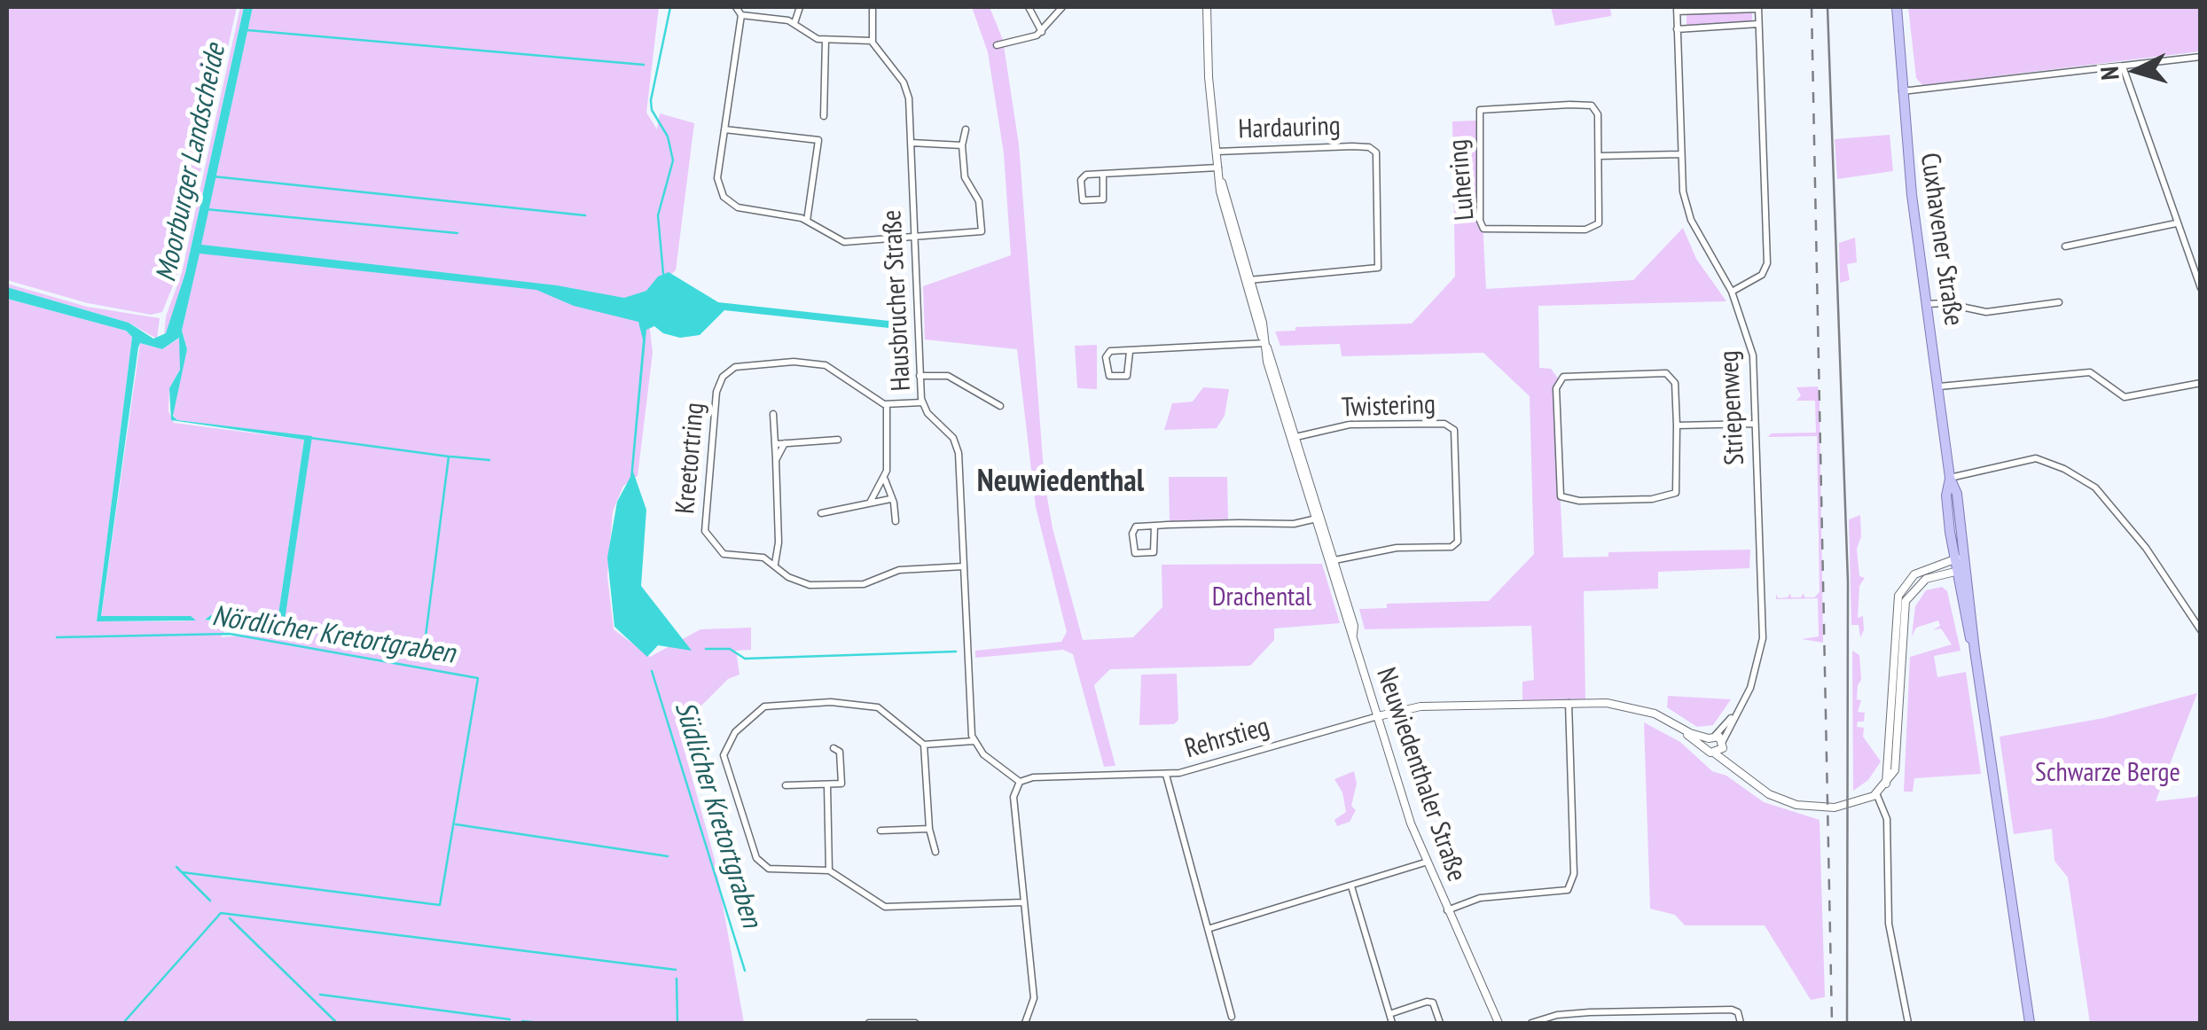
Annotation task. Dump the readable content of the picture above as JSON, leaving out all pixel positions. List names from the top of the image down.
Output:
{
  "streets": {
    "main road": ["Cuxhavener Straße"],
    "street": [
      "Hardauring",
      "Luhering",
      "Hausbrucher Straße",
      "Twistering",
      "Striepenweg",
      "Kreetortring",
      "Rehrstieg",
      "Neuwiedenthaler Straße"
    ]
  },
  "crossings": [
    ["Hardauring", "Neuwiedenthaler Straße"],
    ["Hausbrucher Straße", "Kreetortring"],
    ["Twistering", "Neuwiedenthaler Straße"],
    ["Striepenweg", "Rehrstieg"],
    ["Rehrstieg", "Neuwiedenthaler Straße"]
  ],
  "districts": ["Neuwiedenthal"],
  "water": ["Moorburger Landscheide", "Nördlicher Kretortgraben", "Südlicher Kretortgraben"],
  "parks": ["Drachental", "Schwarze Berge"],
  "north": "left"
}
